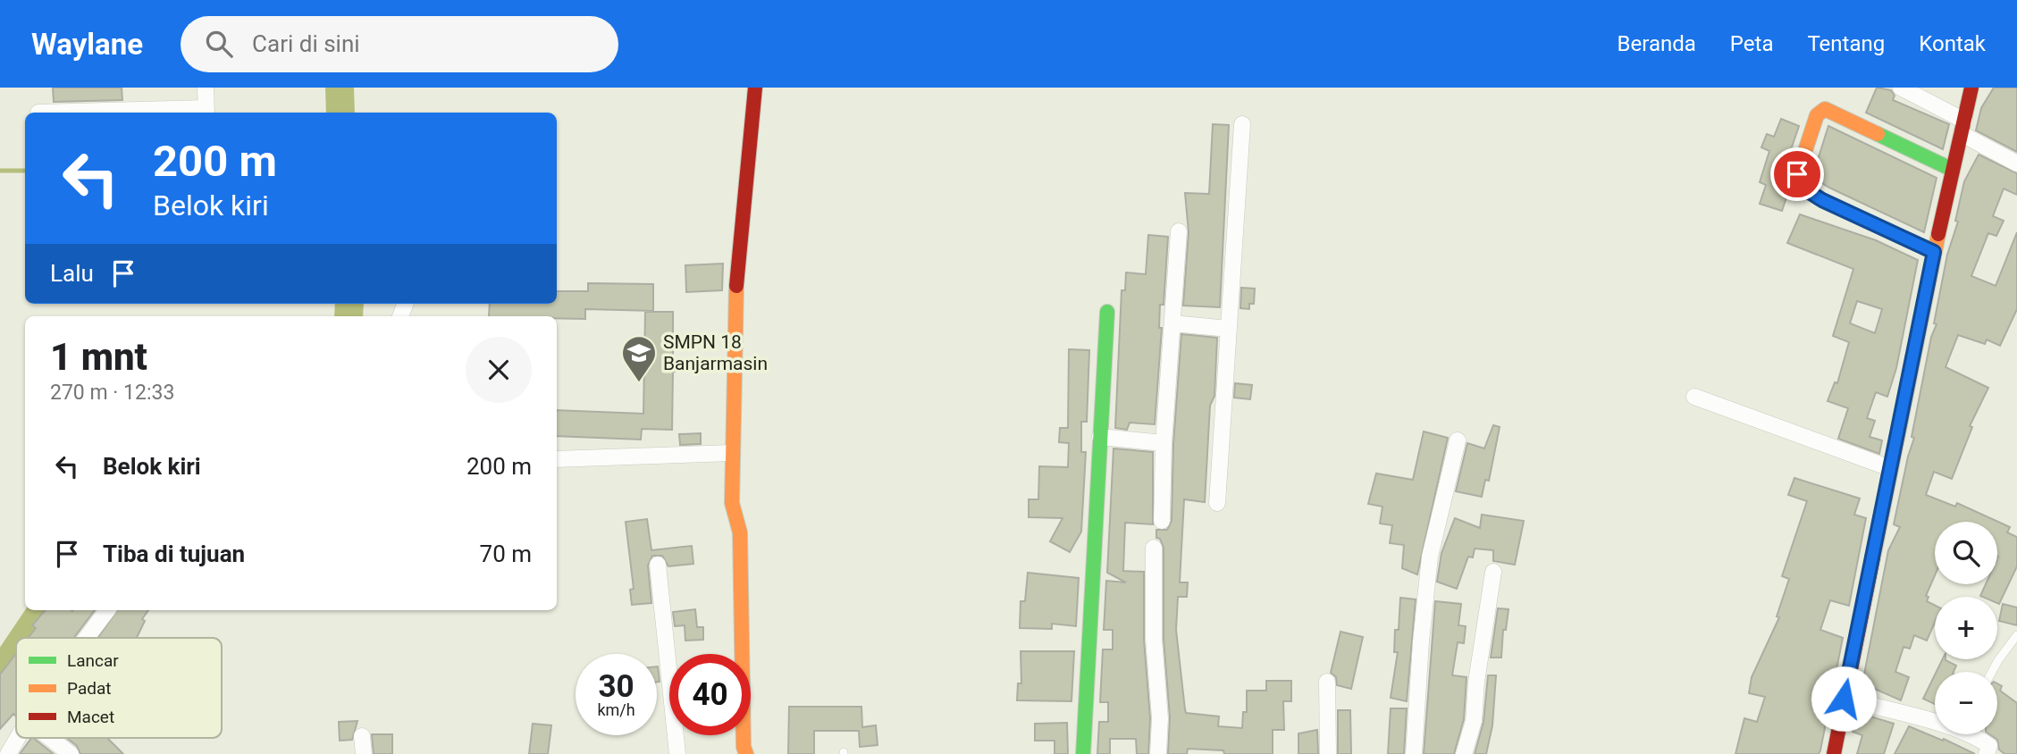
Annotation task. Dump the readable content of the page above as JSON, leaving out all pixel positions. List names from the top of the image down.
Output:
{
  "places": {
    "school or university": ["SMPN 18 Banjarmasin"]
  },
  "legend": ["Lancar", "Padat", "Macet"],
  "page": {
    "header": "Waylane",
    "search": "Cari di sini",
    "nav": [
      "Beranda",
      "Peta",
      "Tentang",
      "Kontak"
    ],
    "turn": ["200 m", "Belok kiri"],
    "then": "Lalu",
    "heading": ["1 mnt", "270 m · 12:33"],
    "list": [
      {
        "name": "Belok kiri",
        "value": "200 m"
      },
      {
        "name": "Tiba di tujuan",
        "value": "70 m"
      }
    ],
    "map_buttons": ["+", "−"],
    "speed": "30 km/h",
    "limit": "40"
  }
}
